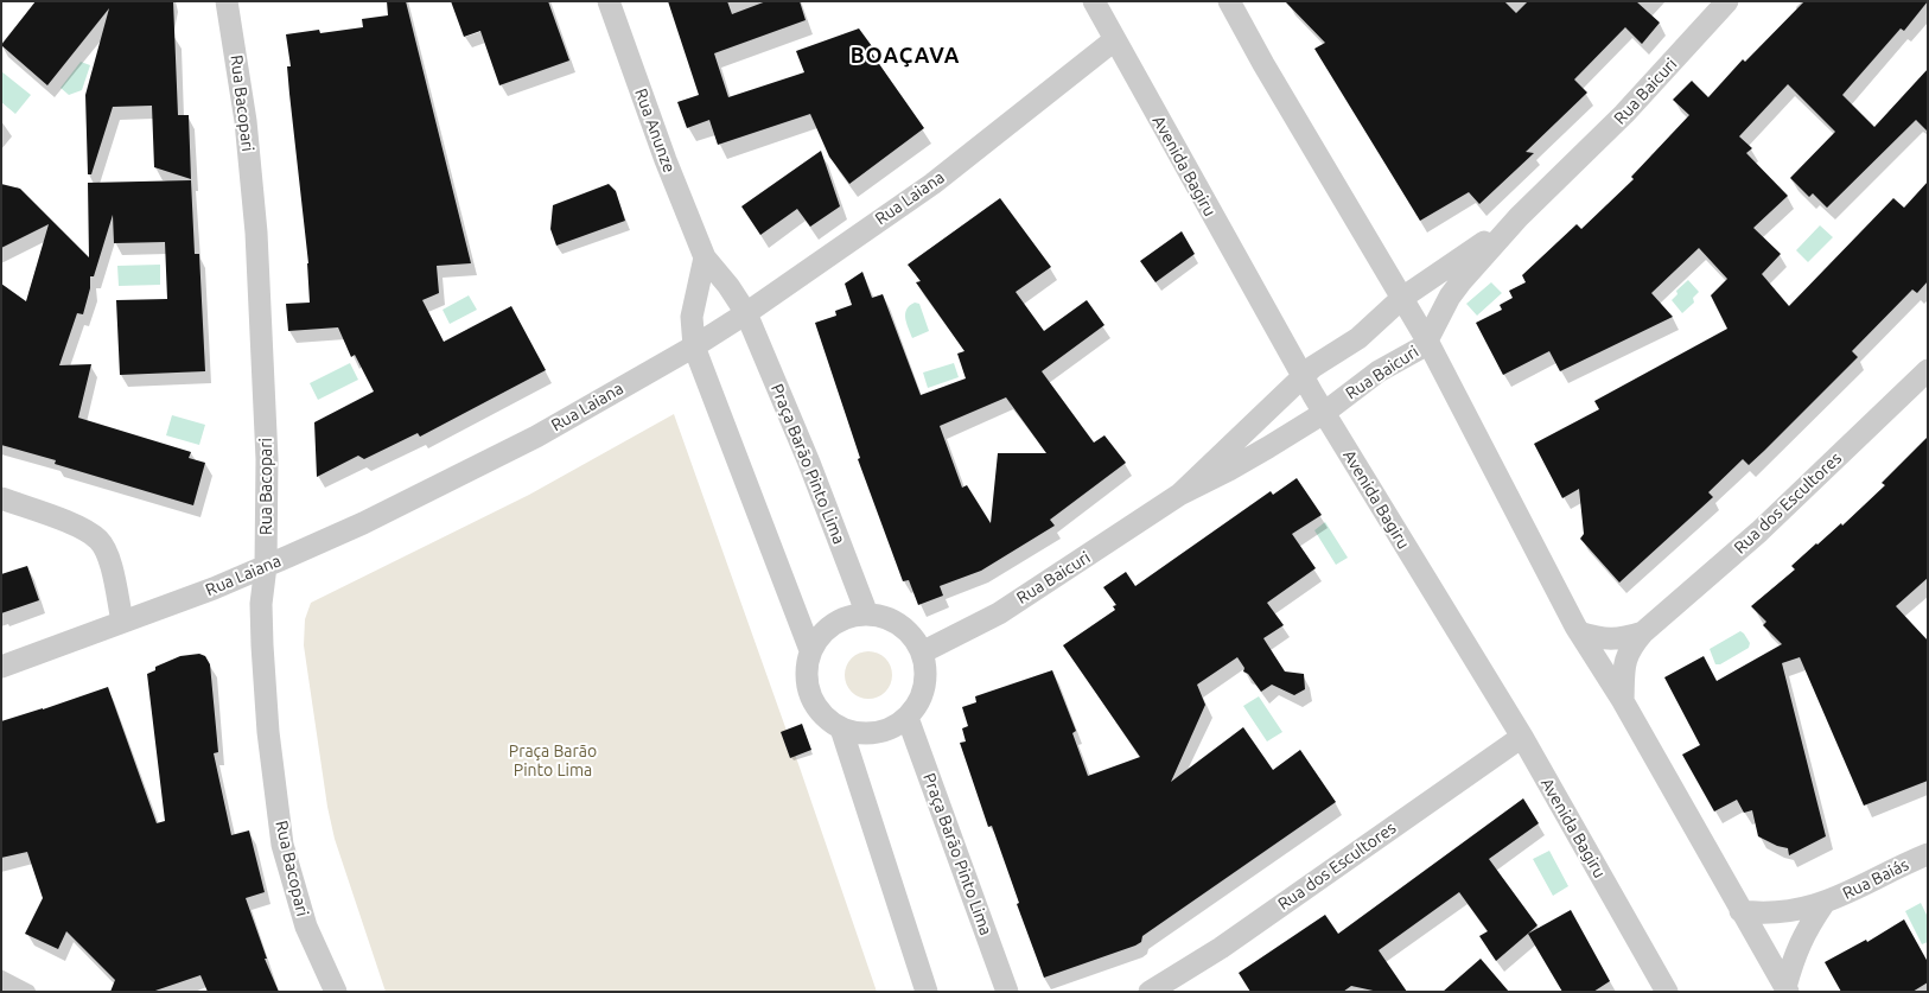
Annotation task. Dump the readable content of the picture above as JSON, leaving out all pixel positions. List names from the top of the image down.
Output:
{
  "streets": {
    "street": [
      "Rua Baicuri",
      "Rua Bacopari",
      "Rua Anunze",
      "Avenida Bagiru",
      "Rua Laiana",
      "Praça Barão Pinto Lima",
      "Rua dos Escultores",
      "Rua Baiás"
    ]
  },
  "crossings": [
    ["Rua Baicuri", "Avenida Bagiru"],
    ["Rua Baicuri", "Praça Barão Pinto Lima"],
    ["Rua Bacopari", "Rua Laiana"],
    ["Rua Anunze", "Rua Laiana"],
    ["Rua Anunze", "Praça Barão Pinto Lima"],
    ["Avenida Bagiru", "Rua Laiana"],
    ["Avenida Bagiru", "Rua dos Escultores"],
    ["Rua Laiana", "Praça Barão Pinto Lima"]
  ],
  "districts": ["BOAÇAVA"],
  "parks": ["Praça Barão Pinto Lima"]
}
